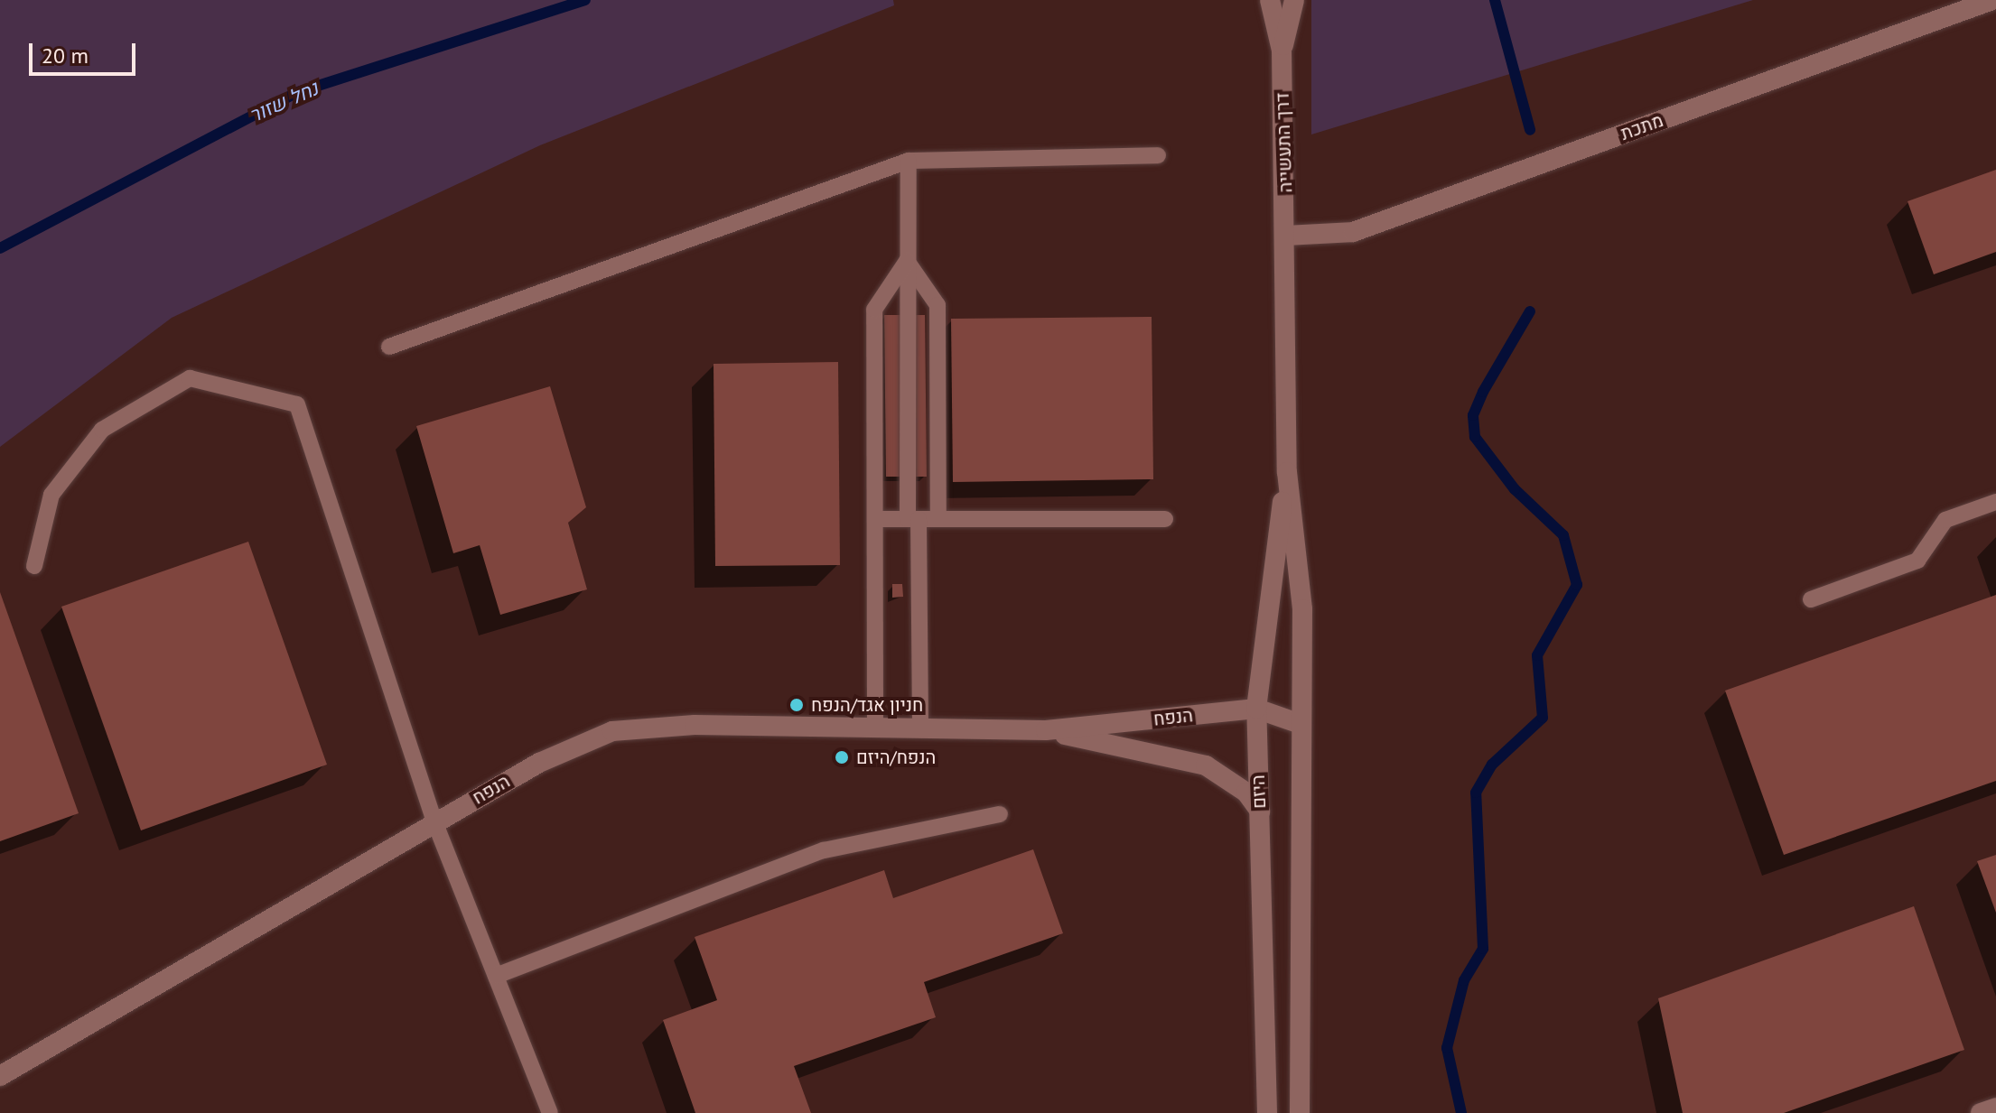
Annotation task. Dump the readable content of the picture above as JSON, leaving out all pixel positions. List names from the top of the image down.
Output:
{
  "streets": {
    "street": [
      "מתכת",
      "דרך התעשייה",
      "הנפח",
      "היזם"
    ]
  },
  "crossings": [
    ["מתכת", "דרך התעשייה"],
    ["מתכת", "היזם"],
    ["דרך התעשייה", "היזם"],
    ["הנפח", "היזם"]
  ],
  "water": ["נחל שזור"],
  "places": ["חניון אגד/הנפח", "הנפח/היזם"],
  "scale_bar": "20 m"
}
